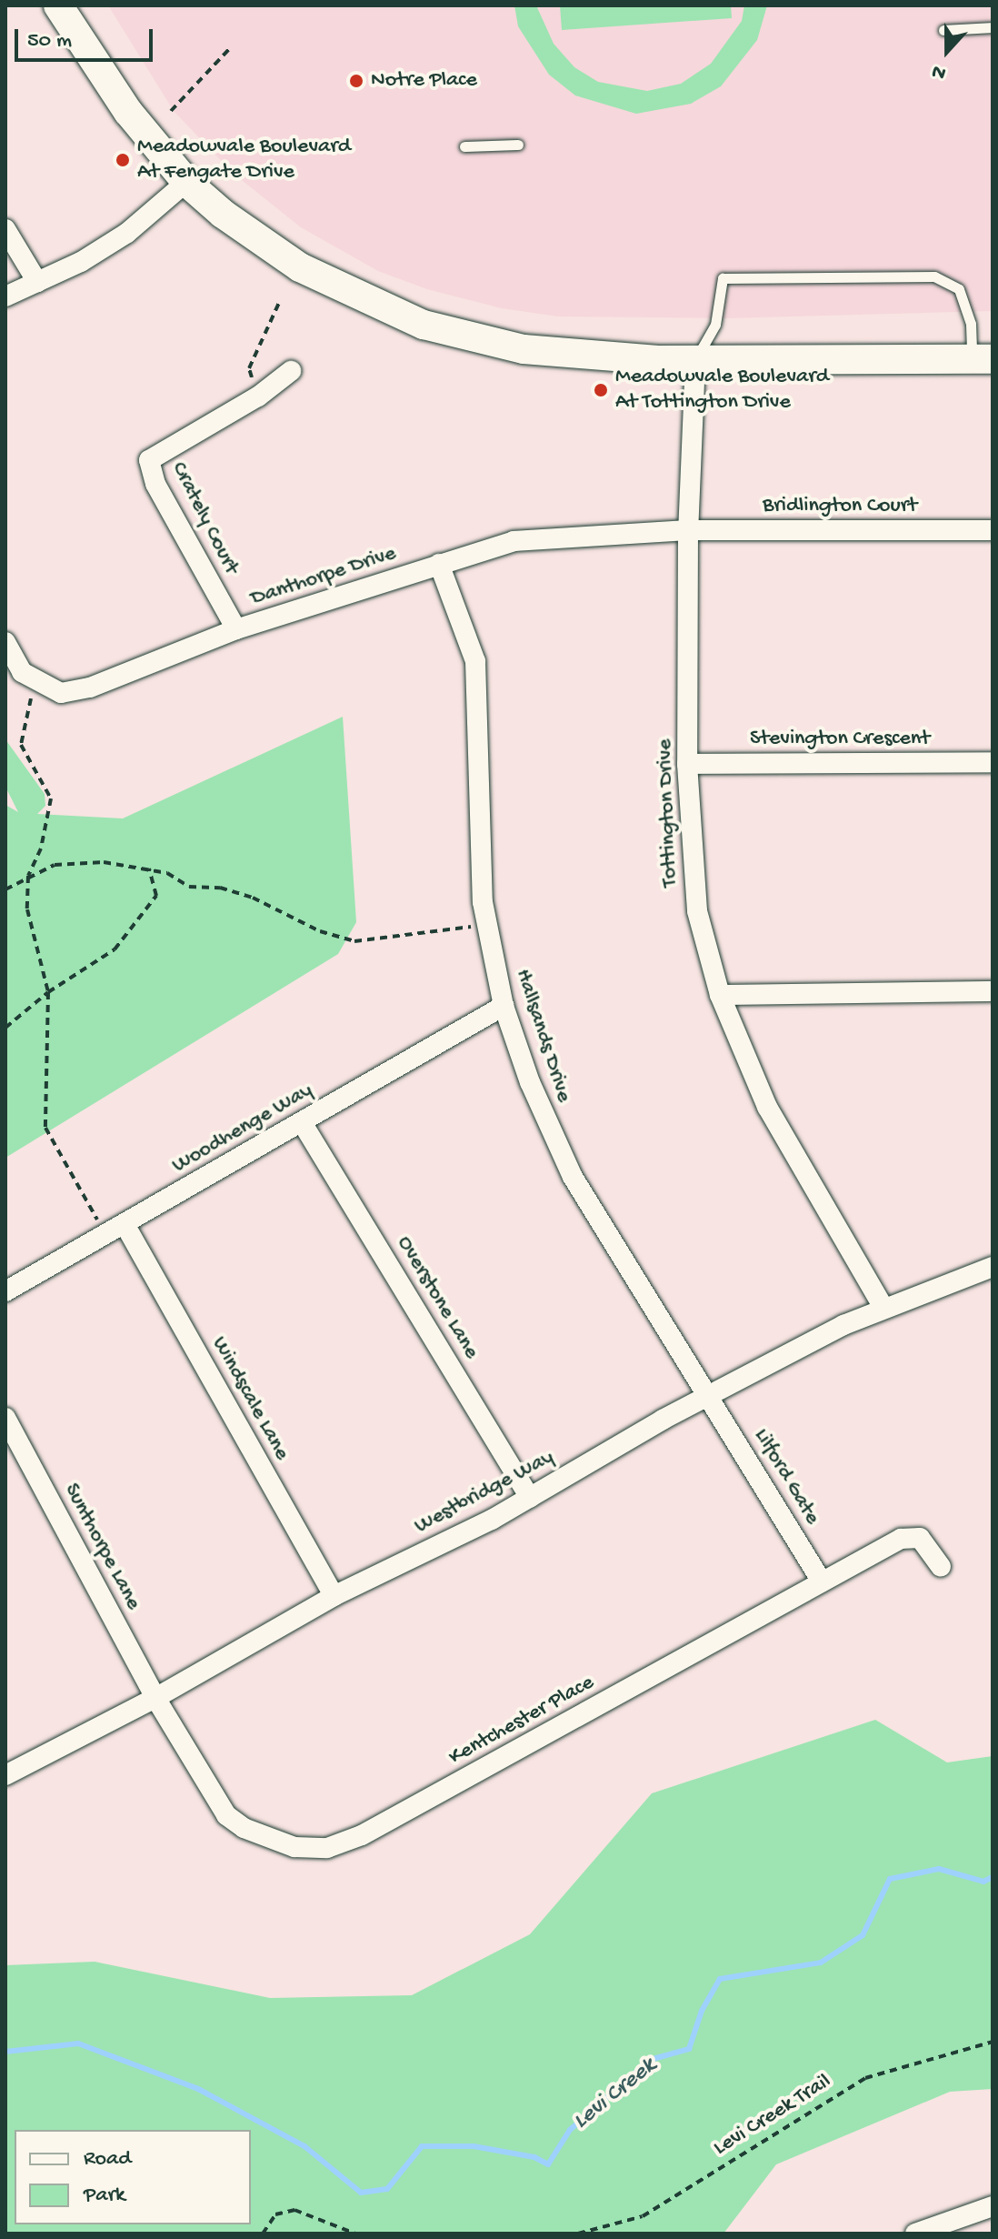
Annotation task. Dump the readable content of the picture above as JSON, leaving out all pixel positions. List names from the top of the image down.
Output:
{
  "streets": {
    "street": [
      "Bridlington Court",
      "Crately Court",
      "Danthorpe Drive",
      "Stevington Crescent",
      "Tottington Drive",
      "Hallsands Drive",
      "Woodhenge Way",
      "Overstone Lane",
      "Windscale Lane",
      "Lilford Gate",
      "Westbridge Way",
      "Sunthorpe Lane",
      "Kentchester Place"
    ],
    "path": ["Levi Creek Trail"]
  },
  "crossings": [
    ["Bridlington Court", "Danthorpe Drive"],
    ["Bridlington Court", "Tottington Drive"],
    ["Crately Court", "Danthorpe Drive"],
    ["Danthorpe Drive", "Tottington Drive"],
    ["Danthorpe Drive", "Hallsands Drive"],
    ["Stevington Crescent", "Tottington Drive"],
    ["Tottington Drive", "Westbridge Way"],
    ["Hallsands Drive", "Woodhenge Way"],
    ["Hallsands Drive", "Lilford Gate"],
    ["Hallsands Drive", "Westbridge Way"],
    ["Woodhenge Way", "Overstone Lane"],
    ["Woodhenge Way", "Windscale Lane"],
    ["Overstone Lane", "Westbridge Way"],
    ["Windscale Lane", "Westbridge Way"],
    ["Lilford Gate", "Westbridge Way"],
    ["Lilford Gate", "Kentchester Place"],
    ["Westbridge Way", "Sunthorpe Lane"],
    ["Westbridge Way", "Kentchester Place"],
    ["Sunthorpe Lane", "Kentchester Place"]
  ],
  "water": ["Levi Creek"],
  "places": ["Notre Place", "Meadowvale Boulevard At Fengate Drive", "Meadowvale Boulevard At Tottington Drive"],
  "legend": ["Road", "Park"],
  "scale_bar": "50 m",
  "north": "bottom"
}
